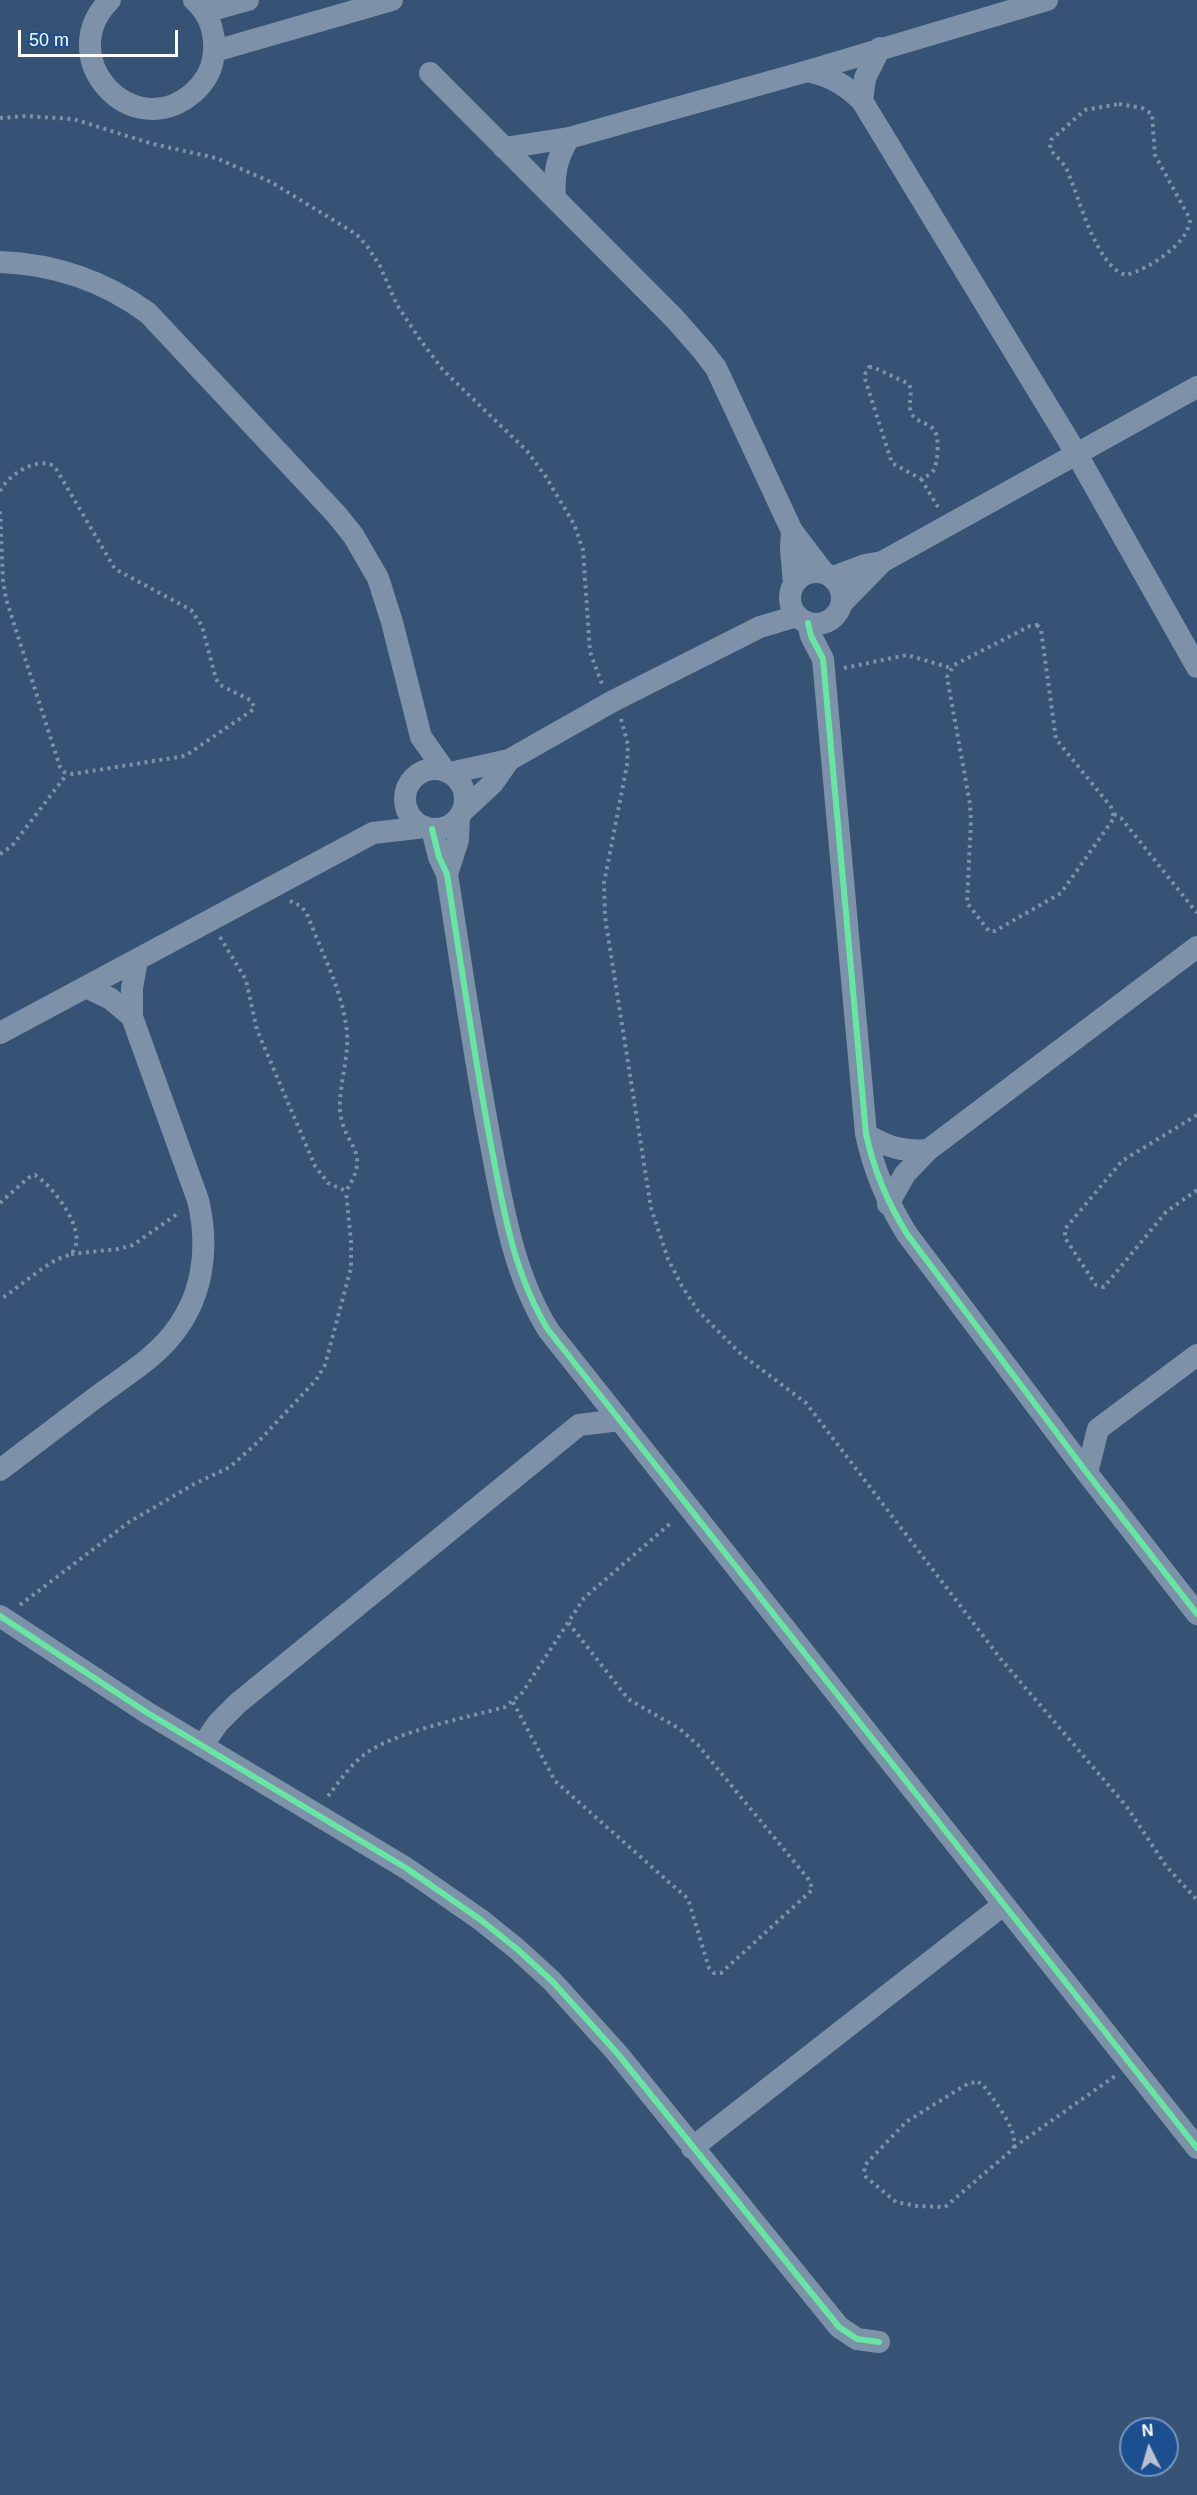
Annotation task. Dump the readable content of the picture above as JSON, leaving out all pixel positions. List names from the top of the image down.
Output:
{
  "scale_bar": "50 m",
  "north": "top"
}
